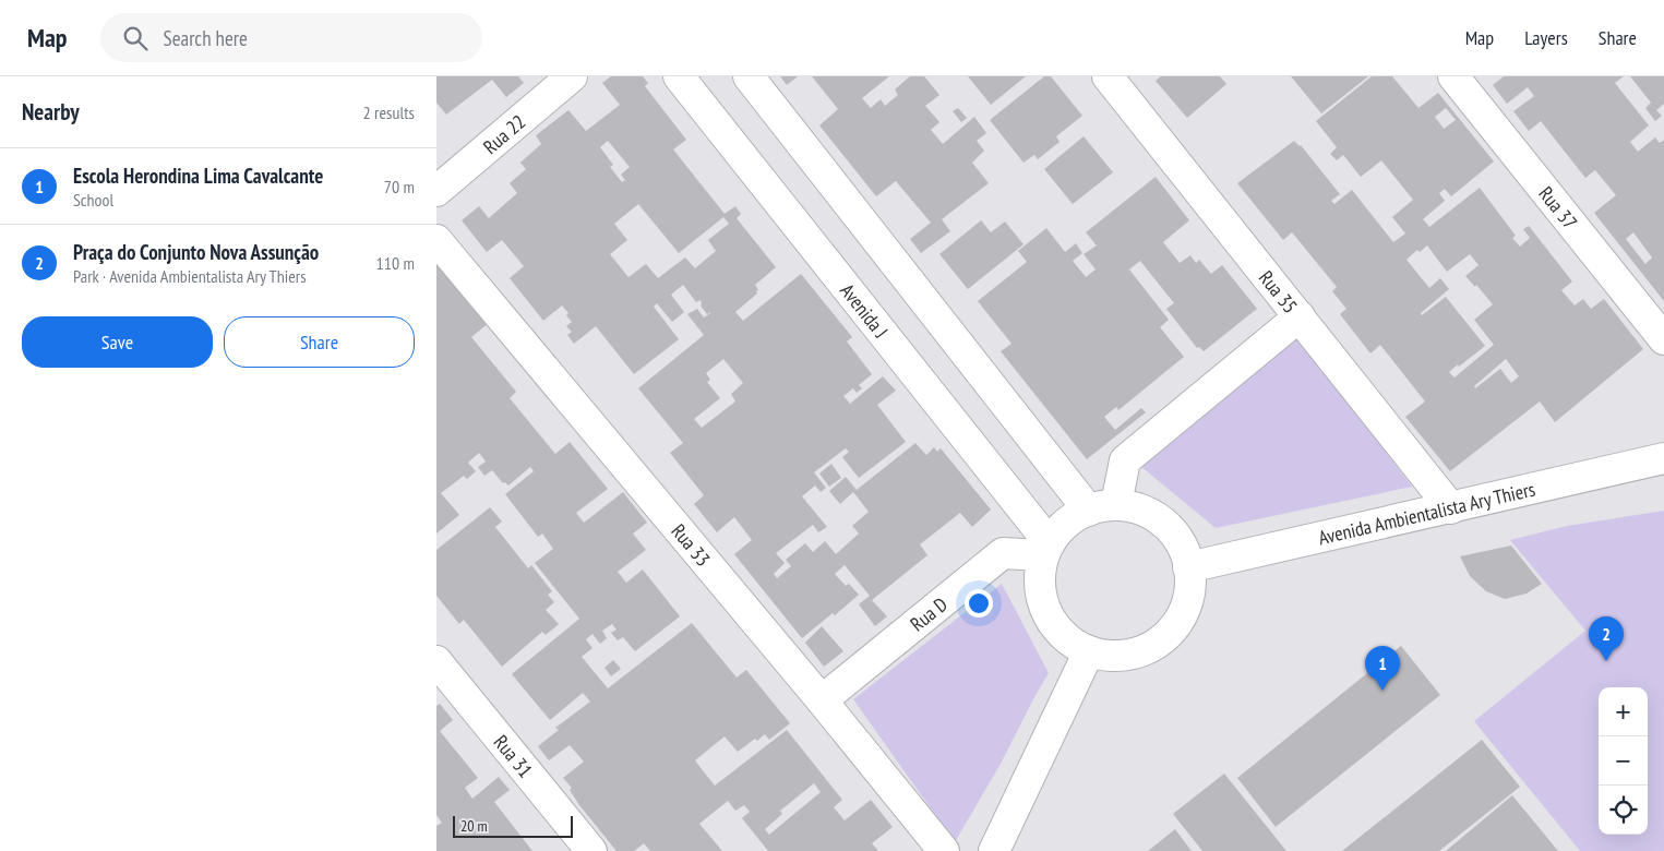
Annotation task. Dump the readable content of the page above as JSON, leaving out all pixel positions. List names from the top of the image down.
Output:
{
  "streets": {
    "street": [
      "Rua 22",
      "Rua 37",
      "Rua 35",
      "Avenida J",
      "Avenida Ambientalista Ary Thiers",
      "Rua 33",
      "Rua D",
      "Rua 31"
    ]
  },
  "crossings": [
    ["Rua 35", "Avenida Ambientalista Ary Thiers"],
    ["Avenida J", "Avenida Ambientalista Ary Thiers"],
    ["Avenida J", "Rua D"],
    ["Avenida Ambientalista Ary Thiers", "Rua D"],
    ["Rua 33", "Rua D"]
  ],
  "scale_bar": "20 m",
  "page": {
    "header": "Map",
    "search": "Search here",
    "nav": ["Map", "Layers", "Share"],
    "heading": ["Nearby", "2 results"],
    "list": [
      {
        "mark": "1",
        "name": "Escola Herondina Lima Cavalcante",
        "note": "School",
        "value": "70 m"
      },
      {
        "mark": "2",
        "name": "Praça do Conjunto Nova Assunção",
        "note": "Park · Avenida Ambientalista Ary Thiers",
        "value": "110 m"
      }
    ],
    "buttons": ["Save", "Share"],
    "pins": ["2", "1"],
    "map_buttons": ["+", "−"],
    "scale": "20 m"
  }
}
